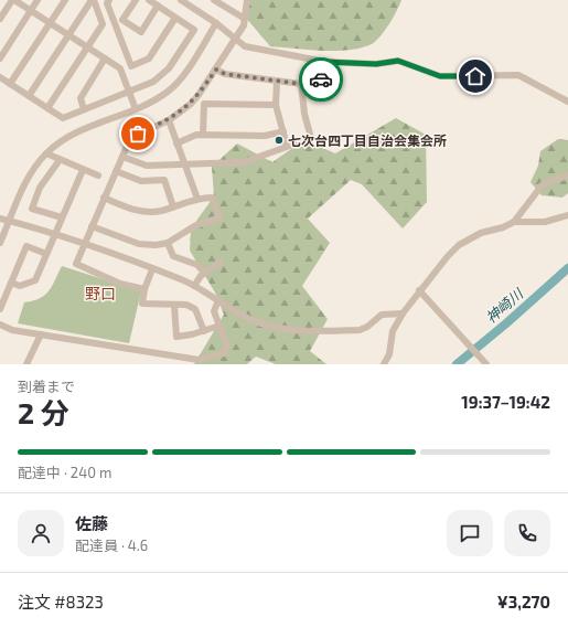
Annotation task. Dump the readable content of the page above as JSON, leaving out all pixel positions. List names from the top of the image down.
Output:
{
  "districts": ["野口"],
  "water": ["神崎川"],
  "places": ["七次台四丁目自治会集会所"],
  "page": {
    "heading": ["2 分", "到着まで", "19:37–19:42"],
    "panel": [
      "佐藤",
      "配達員 · 4.6",
      "注文 #8323",
      "¥3,270"
    ],
    "bar": "配達中 · 240 m"
  }
}
